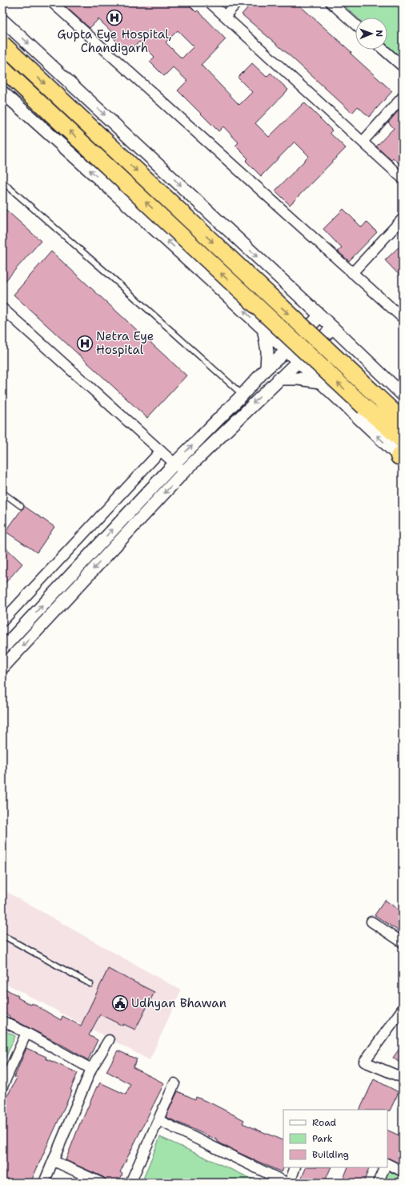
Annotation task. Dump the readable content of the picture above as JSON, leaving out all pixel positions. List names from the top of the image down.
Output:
{
  "places": {
    "hospital": ["Gupta Eye Hospital, Chandigarh", "Netra Eye Hospital"],
    "public building": ["Udhyan Bhawan"]
  },
  "legend": ["Road", "Park", "Building"],
  "north": "right"
}
